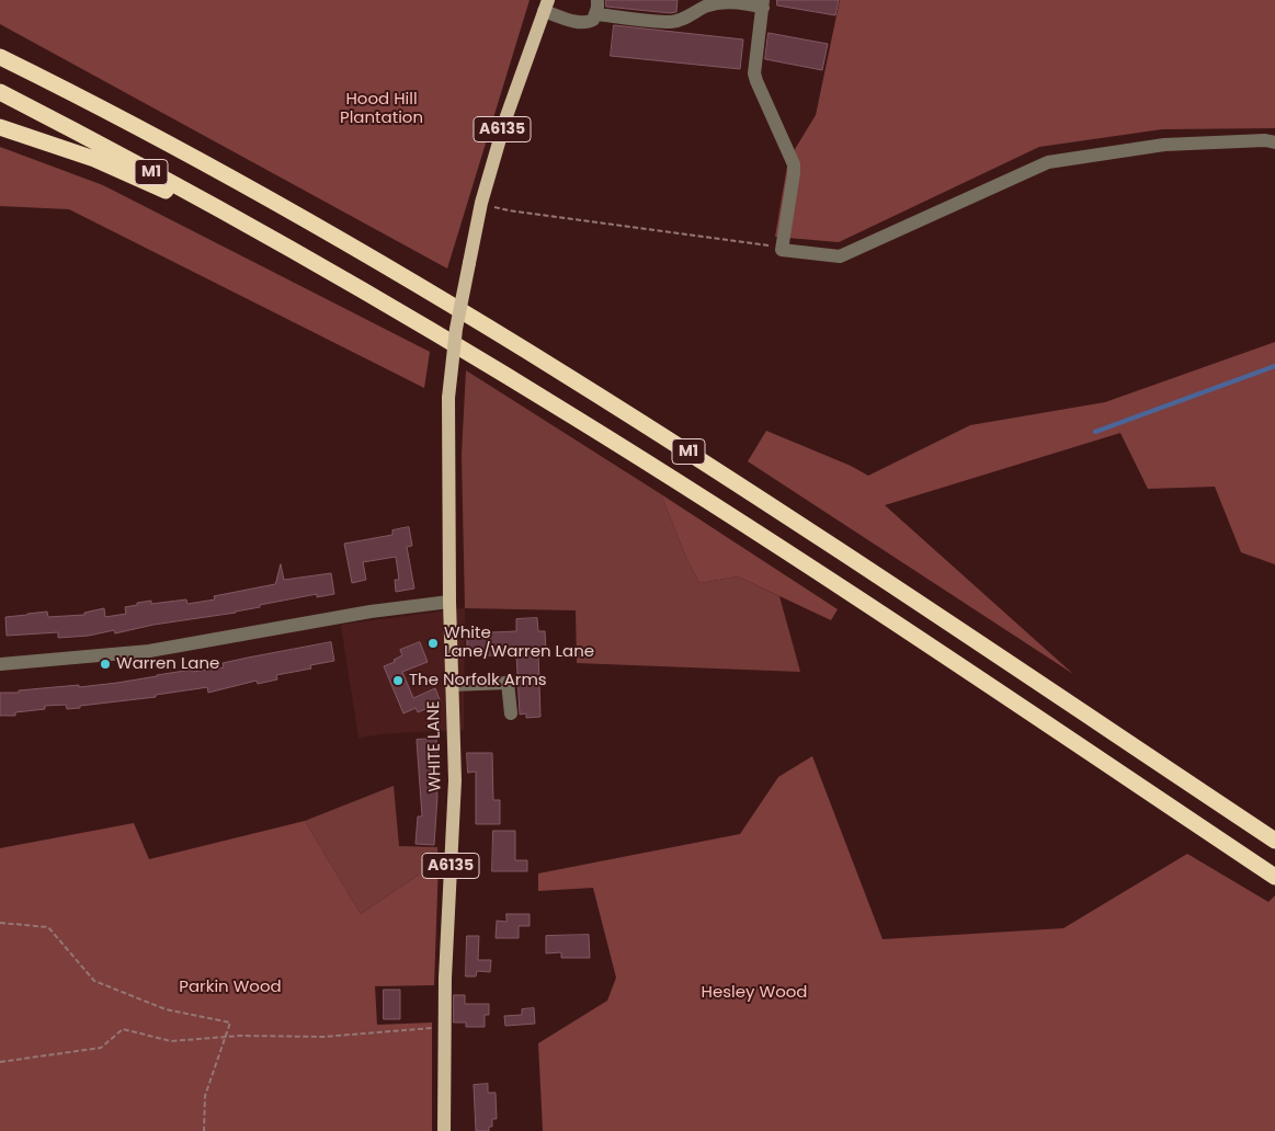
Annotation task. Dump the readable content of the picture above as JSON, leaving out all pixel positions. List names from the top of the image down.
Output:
{
  "streets": {
    "highway": ["M1"],
    "main road": ["A6135", "WHITE LANE"]
  },
  "crossings": [
    ["A6135", "WHITE LANE"]
  ],
  "parks": ["Hood Hill Plantation", "Parkin Wood", "Hesley Wood"],
  "places": ["White Lane/Warren Lane", "Warren Lane", "The Norfolk Arms"]
}
